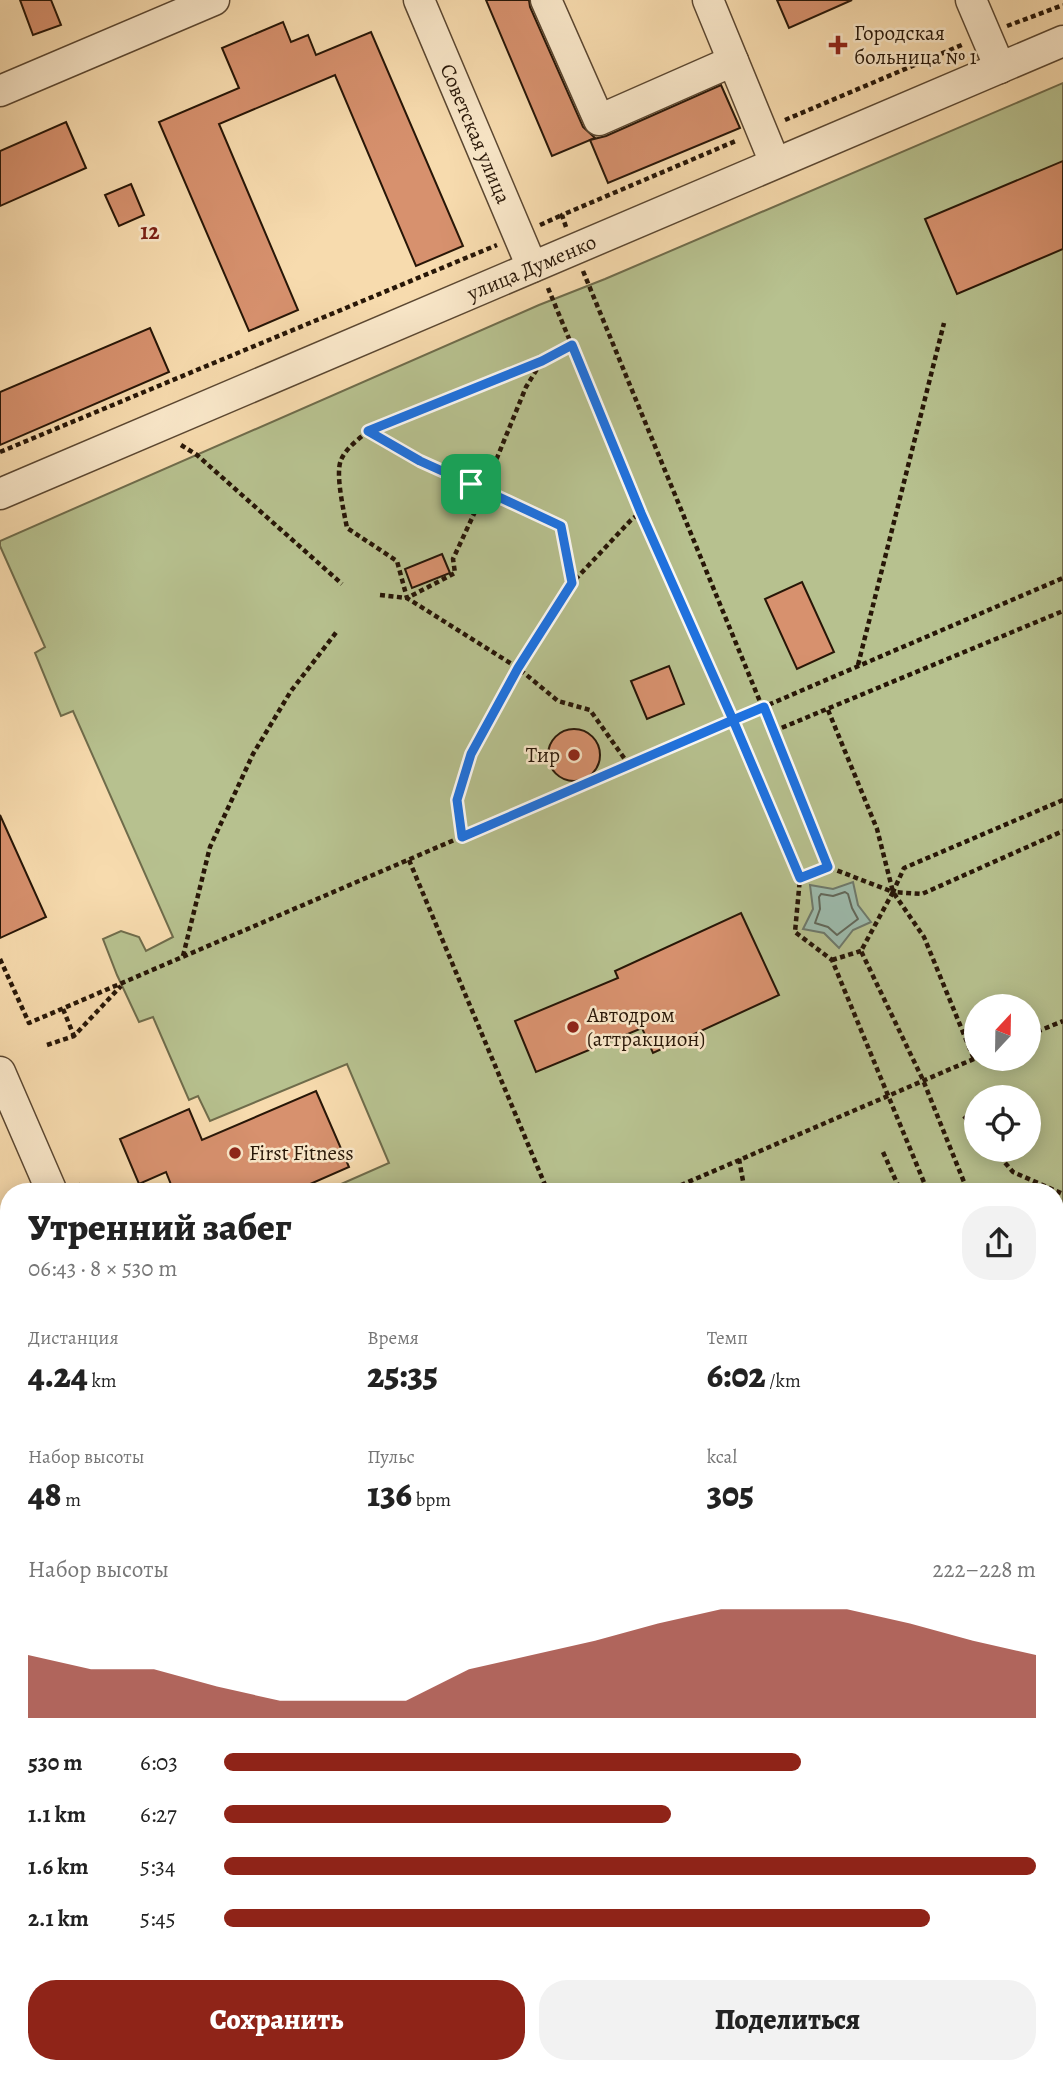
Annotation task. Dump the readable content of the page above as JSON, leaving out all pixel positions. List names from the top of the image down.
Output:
{
  "streets": {
    "street": ["Советская улица", "улица Думенко"]
  },
  "crossings": [
    ["Советская улица", "улица Думенко"]
  ],
  "districts": ["12"],
  "places": {
    "health": ["Городская больница № 1"],
    "other": ["Тир", "Автодром (аттракцион)", "First Fitness"]
  },
  "north": "top",
  "page": {
    "heading": ["Утренний забег", "06:43 · 8 × 530 m"],
    "stats": [
      ["Дистанция", "4.24 km"],
      ["Время", "25:35"],
      ["Темп", "6:02 /km"],
      ["Набор высоты", "48 m"],
      ["Пульс", "136 bpm"],
      ["kcal", "305"]
    ],
    "chart": ["Набор высоты", "222–228 m"],
    "list": [
      {
        "name": "530 m",
        "note": "6:03"
      },
      {
        "name": "1.1 km",
        "note": "6:27"
      },
      {
        "name": "1.6 km",
        "note": "5:34"
      },
      {
        "name": "2.1 km",
        "note": "5:45"
      }
    ],
    "buttons": ["Сохранить", "Поделиться"]
  }
}
